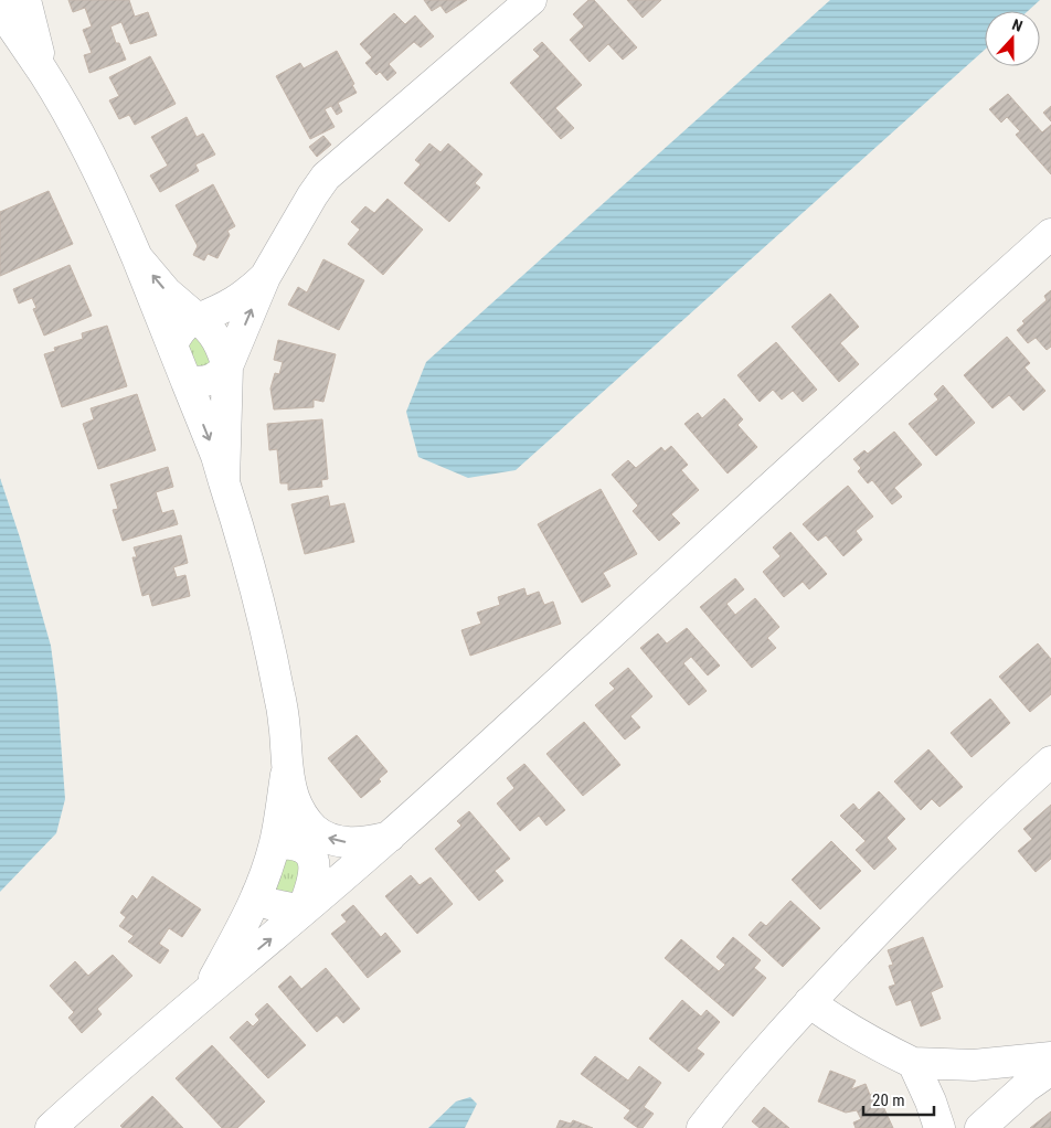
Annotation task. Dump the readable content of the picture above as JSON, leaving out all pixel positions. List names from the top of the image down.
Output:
{
  "scale_bar": "20 m",
  "north": "top"
}
